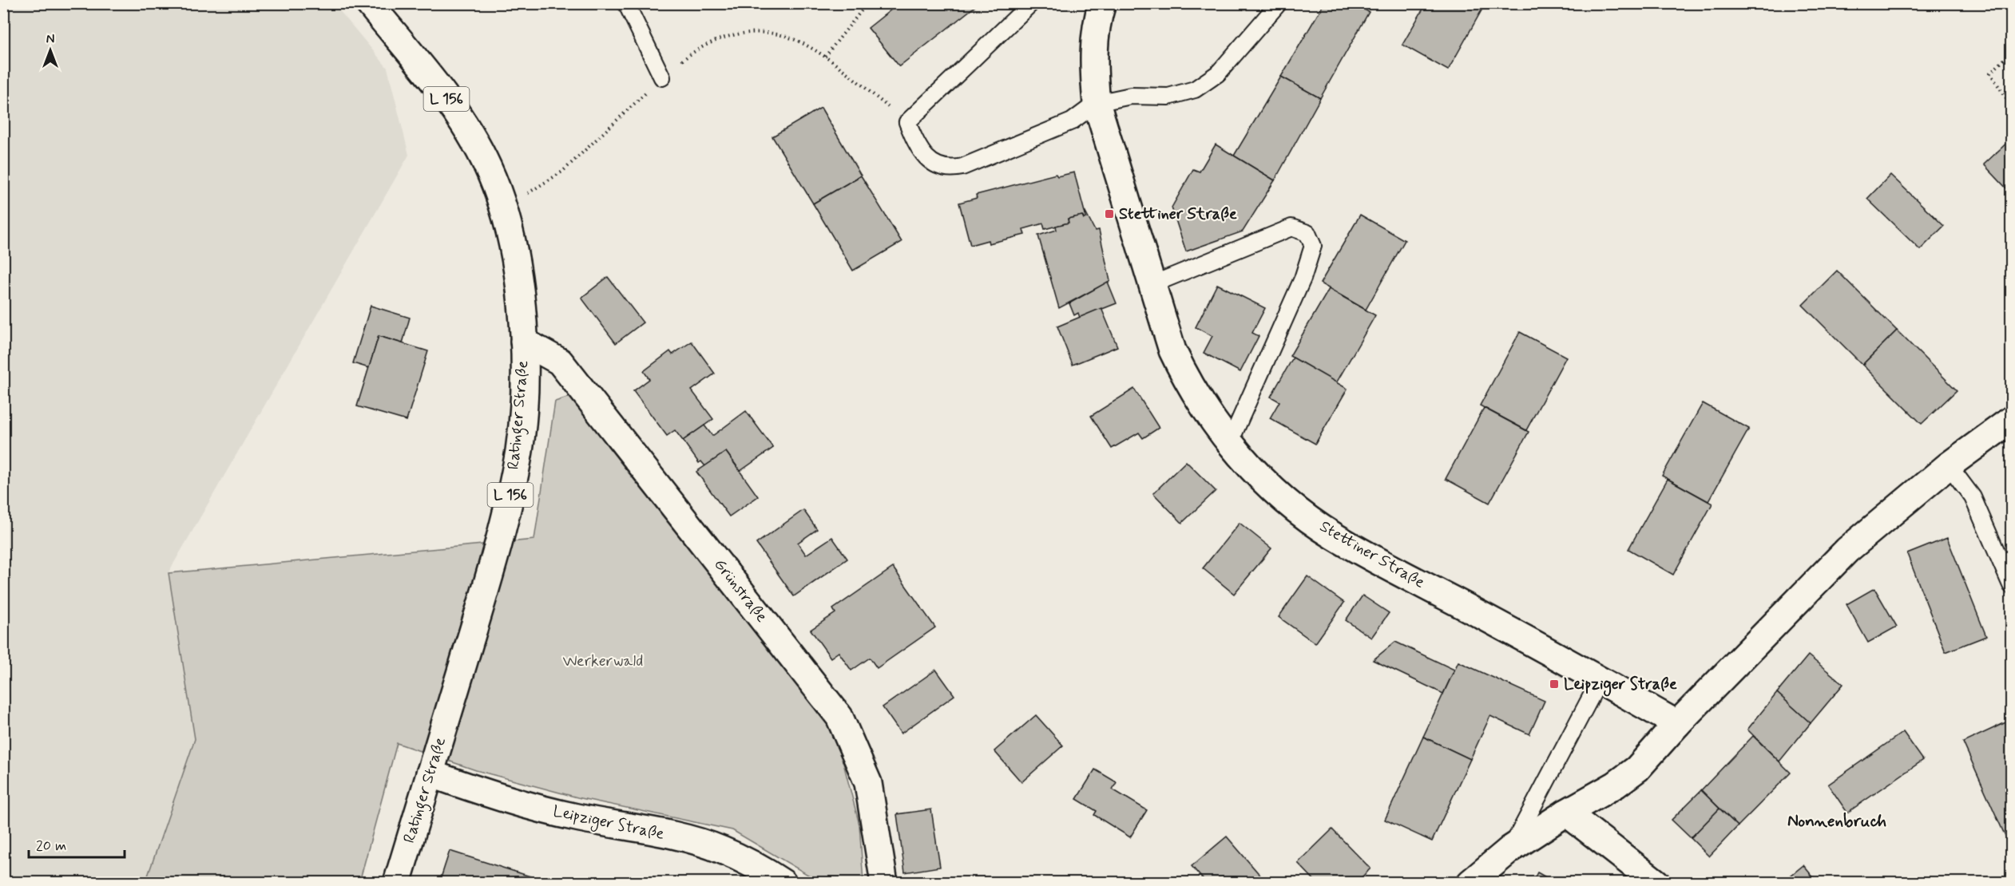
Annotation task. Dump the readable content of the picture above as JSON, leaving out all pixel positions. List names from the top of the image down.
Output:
{
  "streets": {
    "street": [
      "L 156",
      "Ratinger Straße",
      "Stettiner Straße",
      "Grünstraße",
      "Leipziger Straße"
    ]
  },
  "crossings": [
    ["Ratinger Straße", "Grünstraße"],
    ["Ratinger Straße", "Leipziger Straße"]
  ],
  "districts": ["Nonnenbruch"],
  "parks": ["Werkerwald"],
  "places": {
    "transit": ["Stettiner Straße", "Leipziger Straße"]
  },
  "scale_bar": "20 m",
  "north": "top"
}
